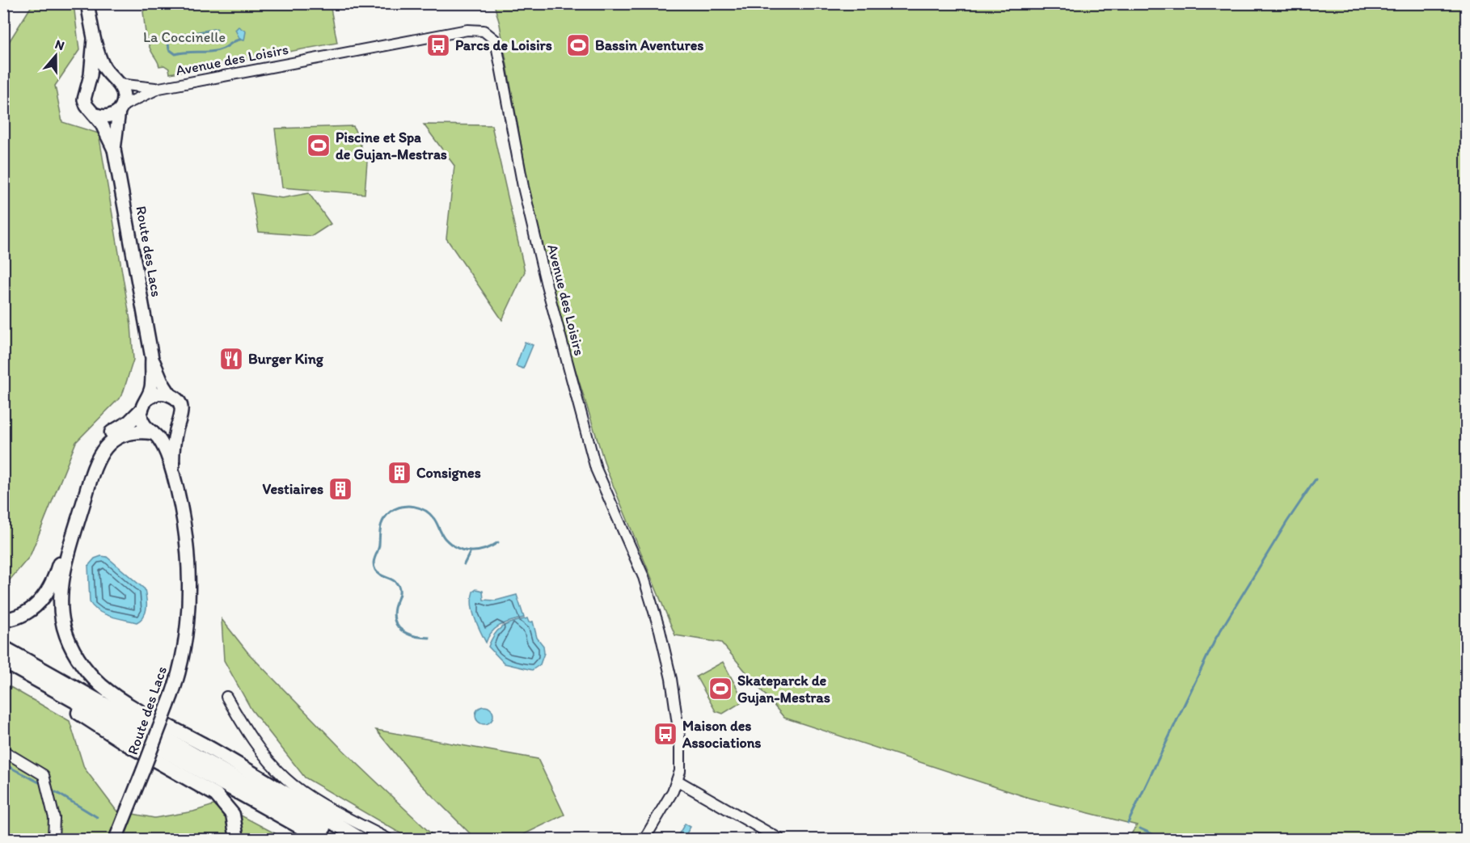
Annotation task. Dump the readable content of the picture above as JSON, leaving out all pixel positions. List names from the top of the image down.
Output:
{
  "streets": {
    "main road": ["Route des Lacs"],
    "street": ["Avenue des Loisirs"]
  },
  "crossings": [
    ["Avenue des Loisirs", "Route des Lacs"]
  ],
  "parks": ["La Coccinelle"],
  "places": {
    "bus stop": ["Parcs de Loisirs", "Maison des Associations"],
    "sports": ["Bassin Aventures", "Piscine et Spa de Gujan-Mestras", "Skateparck de Gujan-Mestras"],
    "restaurant": ["Burger King"],
    "building": ["Consignes", "Vestiaires"]
  },
  "north": "top"
}
